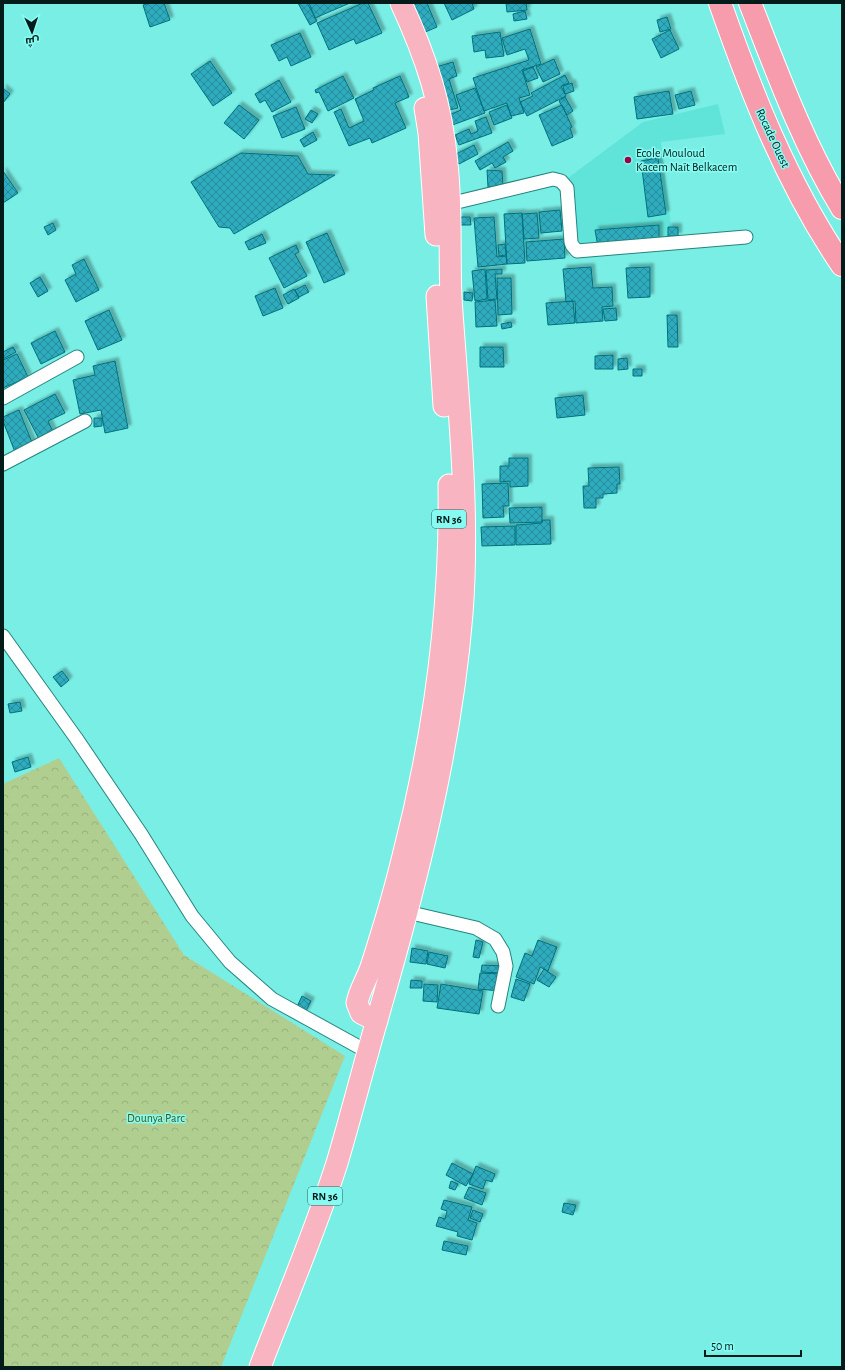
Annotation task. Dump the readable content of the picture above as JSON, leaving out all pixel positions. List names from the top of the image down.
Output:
{
  "streets": {
    "highway": ["Rocade Ouest"],
    "main road": ["RN 36"]
  },
  "parks": ["Dounya Parc"],
  "places": ["Ecole Mouloud Kacem Naït Belkacem"],
  "scale_bar": "50 m",
  "north": "bottom"
}
